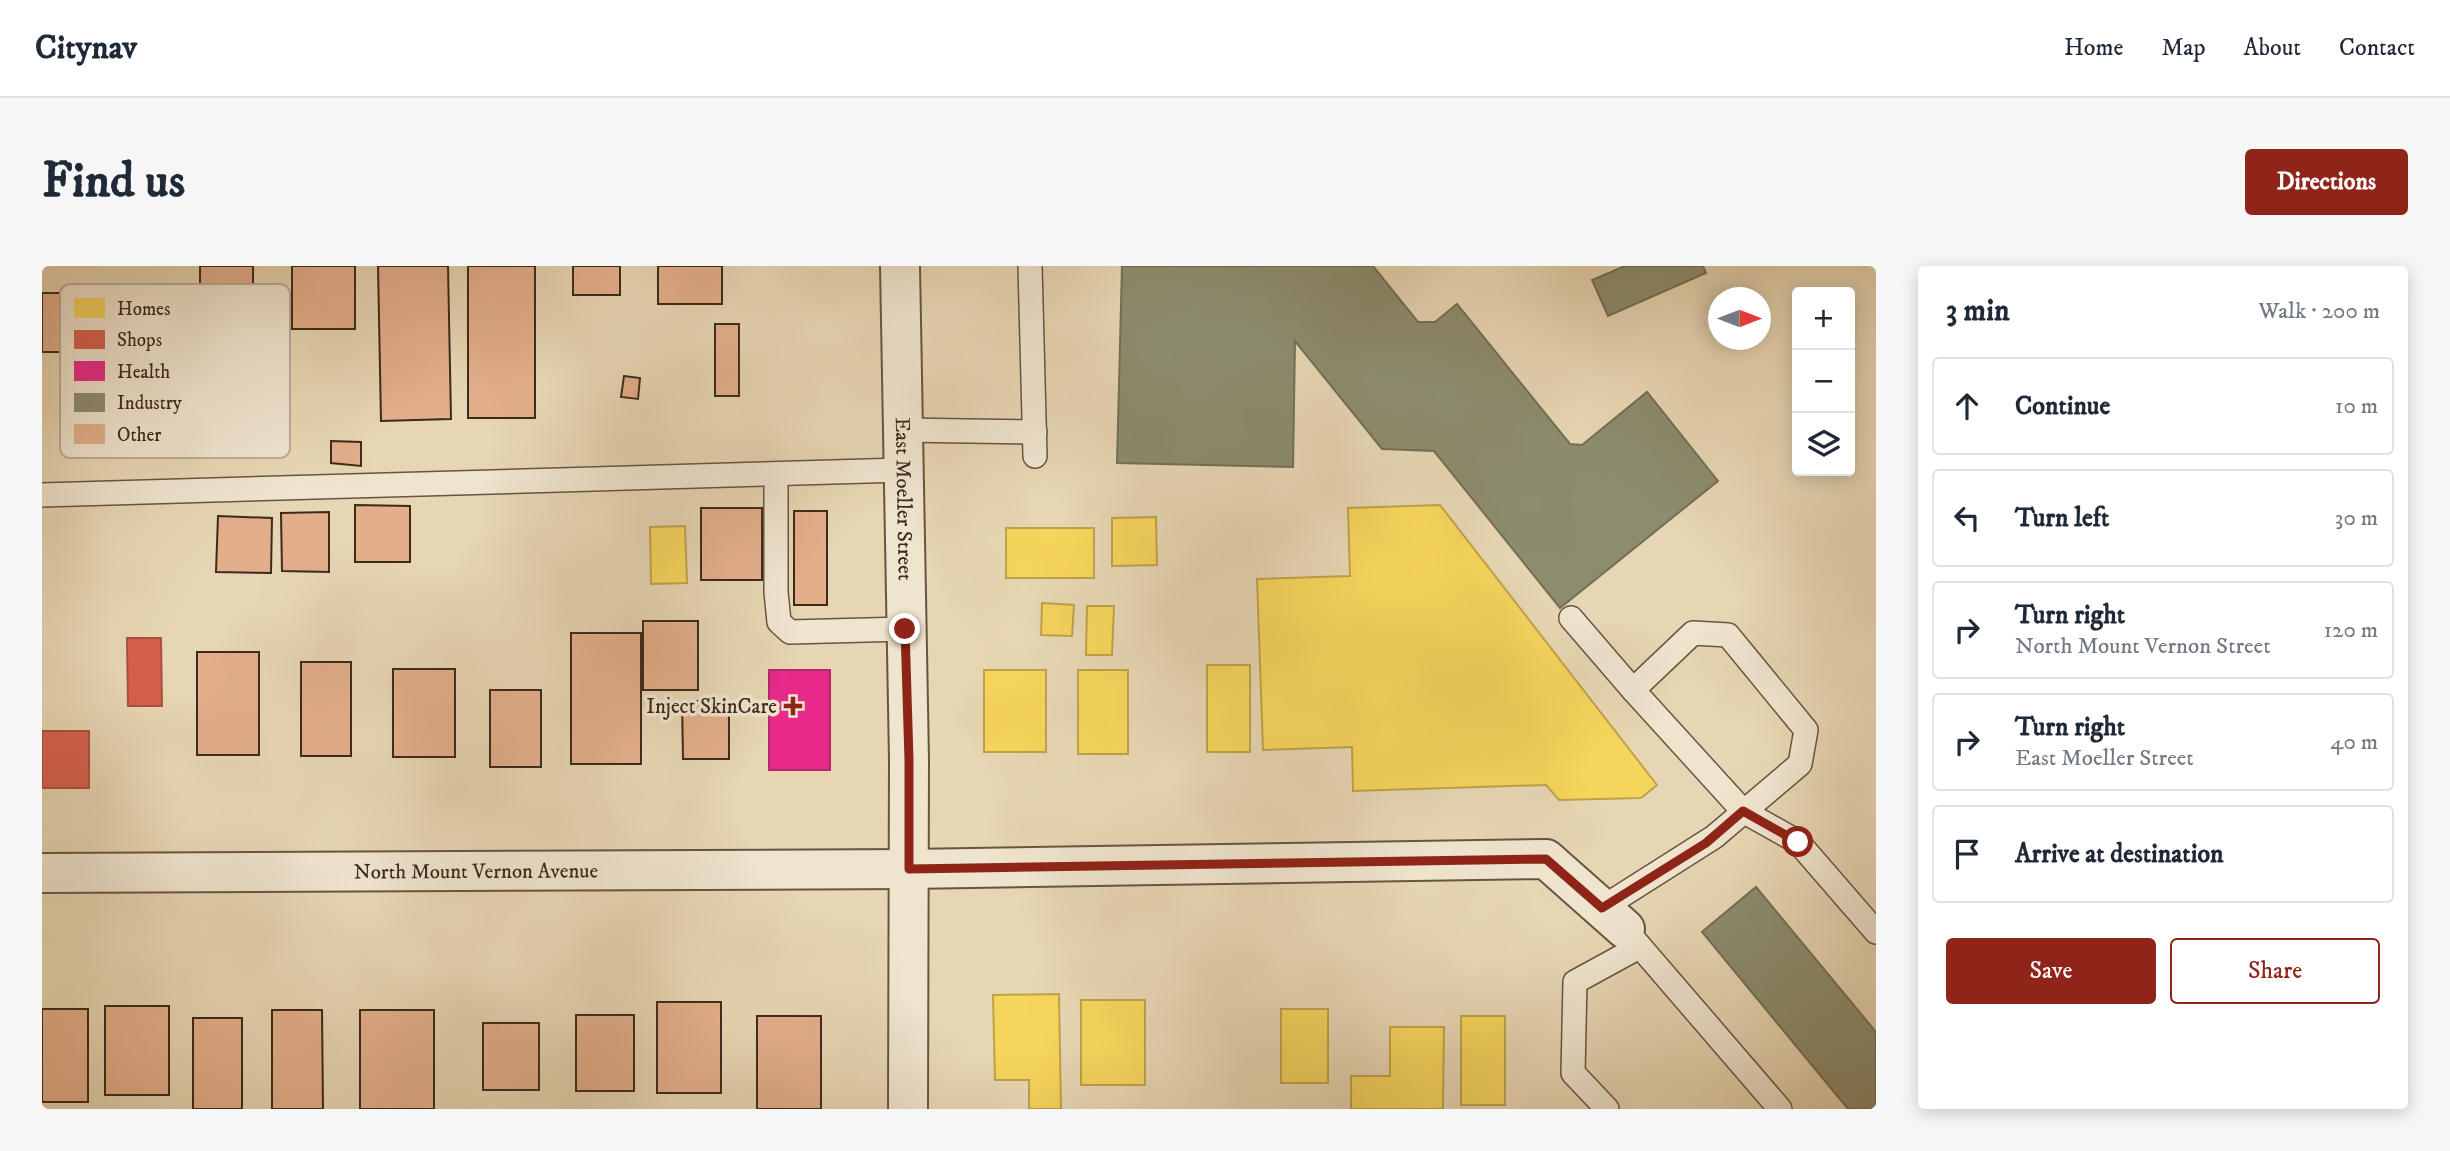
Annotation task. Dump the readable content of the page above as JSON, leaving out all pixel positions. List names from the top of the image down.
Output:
{
  "streets": {
    "street": ["East Moeller Street", "North Mount Vernon Avenue"]
  },
  "crossings": [
    ["East Moeller Street", "North Mount Vernon Avenue"]
  ],
  "places": {
    "health": ["Inject SkinCare"]
  },
  "legend": [
    "Homes",
    "Shops",
    "Health",
    "Industry",
    "Other"
  ],
  "north": "right",
  "page": {
    "header": "Citynav",
    "nav": [
      "Home",
      "Map",
      "About",
      "Contact"
    ],
    "buttons": [
      "Directions",
      ["Save", "Share"]
    ],
    "title": "Find us",
    "heading": ["3 min", "Walk · 200 m"],
    "map_buttons": ["+", "−"],
    "list": [
      ["Continue", "10 m"],
      ["Turn left", "30 m"],
      ["Turn right", "North Mount Vernon Street", "120 m"],
      ["Turn right", "East Moeller Street", "40 m"],
      "Arrive at destination"
    ]
  }
}
